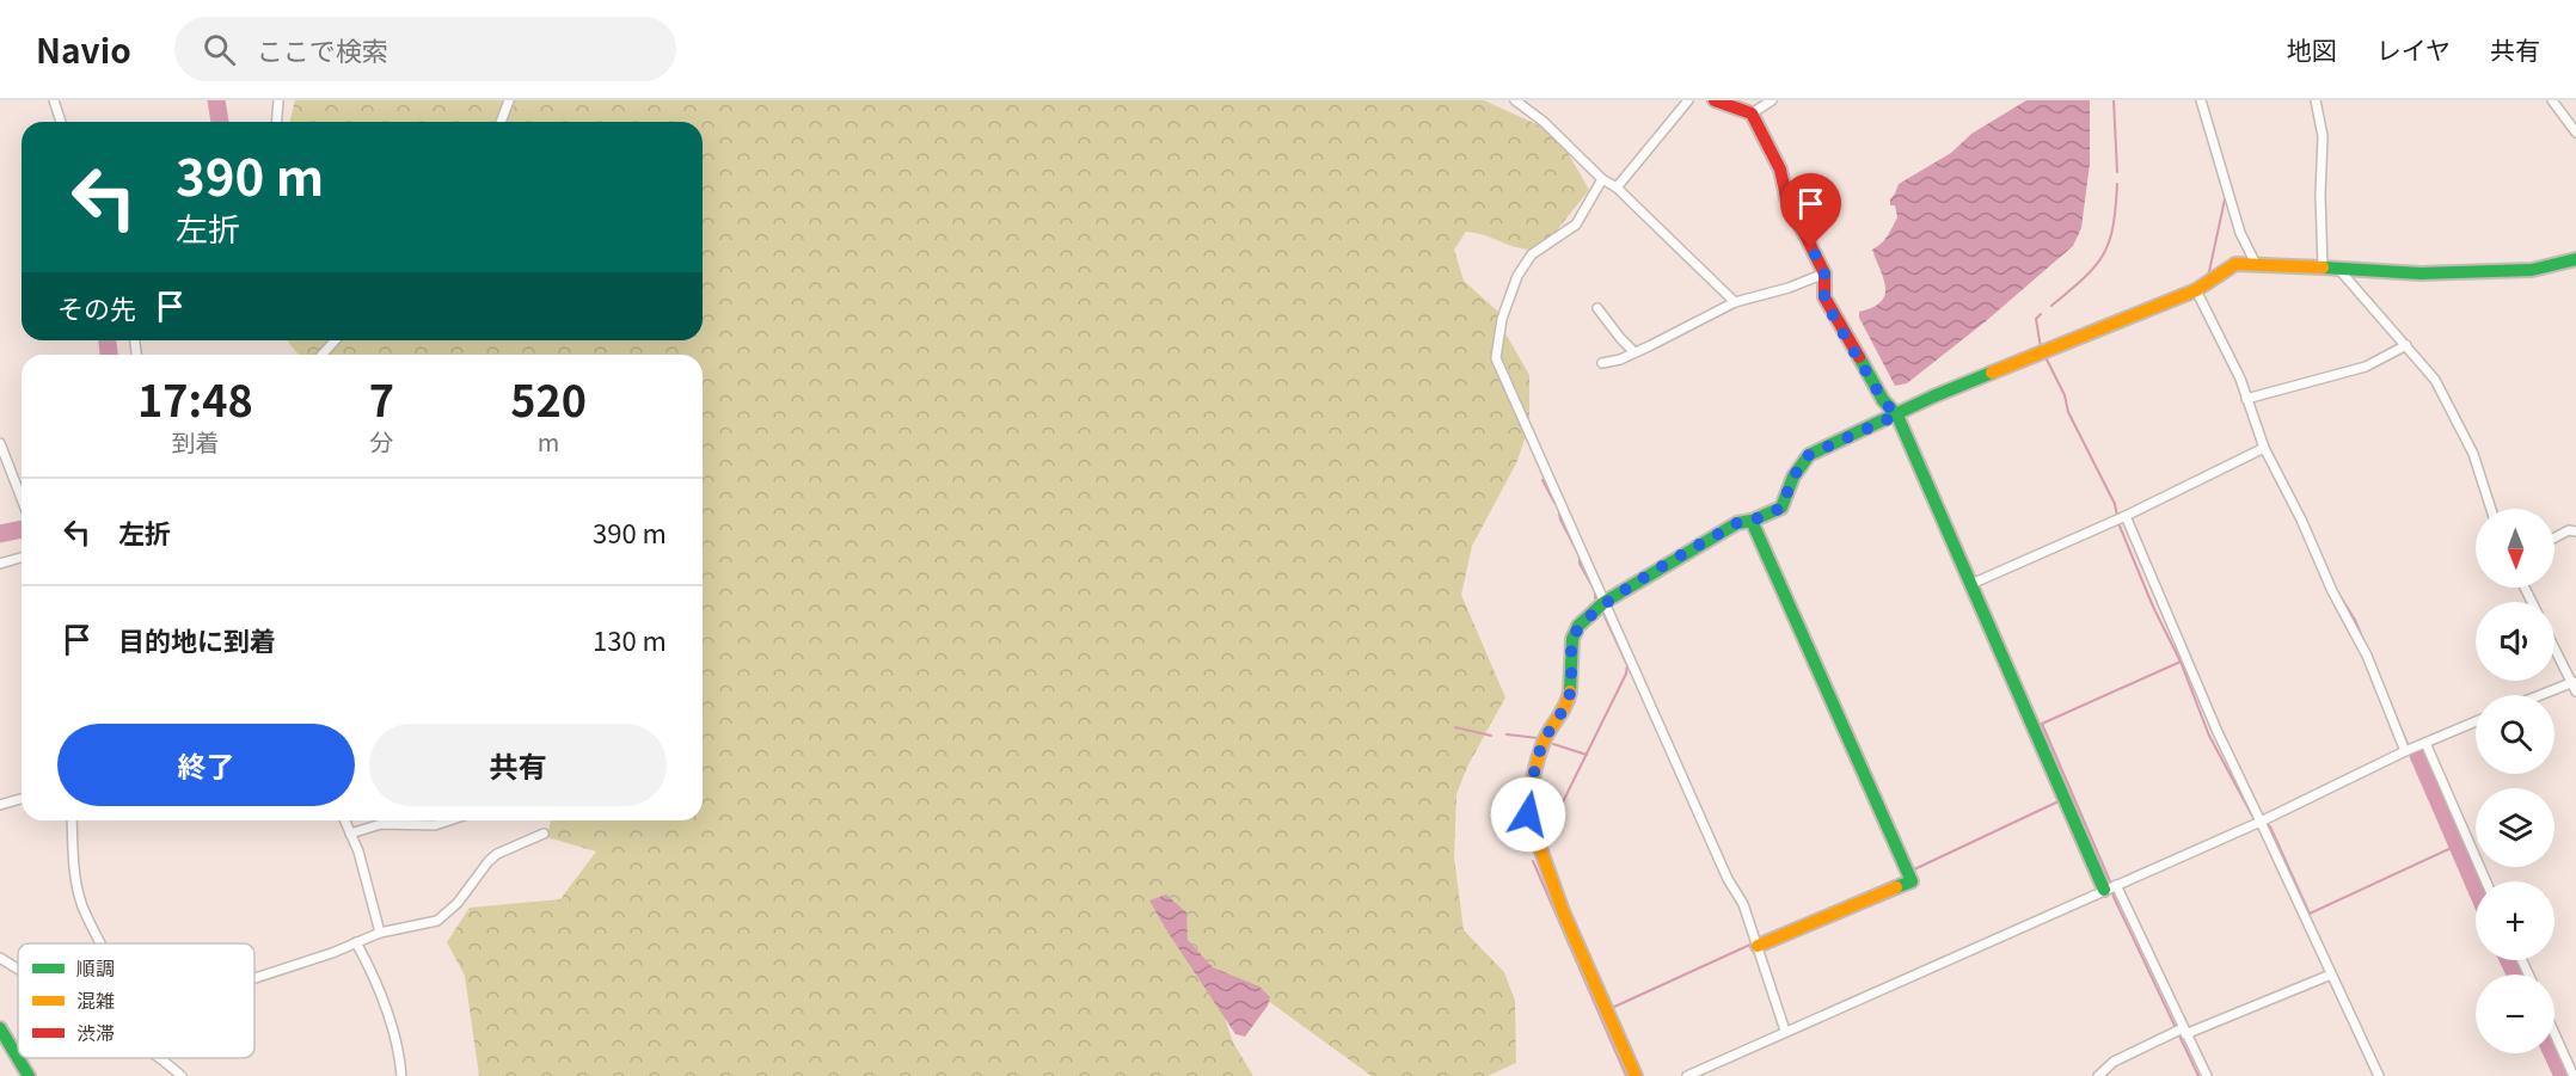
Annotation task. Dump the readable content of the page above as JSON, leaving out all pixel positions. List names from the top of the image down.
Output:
{
  "legend": ["順調", "混雑", "渋滞"],
  "north": "bottom",
  "page": {
    "header": "Navio",
    "search": "ここで検索",
    "nav": ["地図", "レイヤ", "共有"],
    "turn": ["390 m", "左折"],
    "then": "その先",
    "eta": [
      "17:48",
      "到着",
      "7",
      "分",
      "520",
      "m"
    ],
    "list": [
      {
        "name": "左折",
        "value": "390 m"
      },
      {
        "name": "目的地に到着",
        "value": "130 m"
      }
    ],
    "map_buttons": ["+", "−"],
    "buttons": ["終了", "共有"]
  }
}
